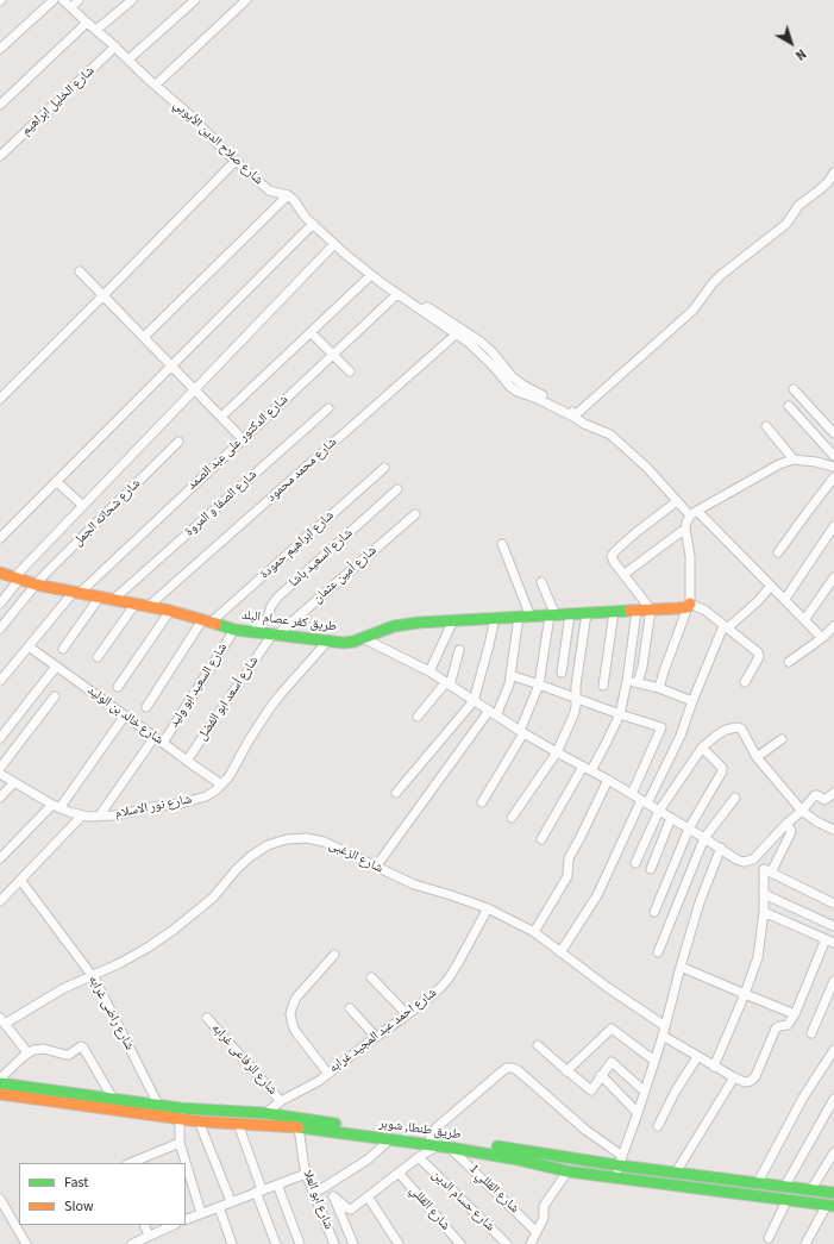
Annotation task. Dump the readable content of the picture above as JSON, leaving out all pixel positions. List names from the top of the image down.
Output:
{
  "streets": {
    "street": [
      "شارع الخليل ابراهيم",
      "شارع صلاح الدين الأيوبي",
      "شارع الدكتور على عبد الصمد",
      "شارع محمد محمود",
      "شارع الصفا و المروة",
      "شارع شحاته الجمل",
      "شارع ابراهيم حمودة",
      "شارع السعيد باشا",
      "شارع أمين عثمان",
      "طريق كفر عصام البلد",
      "شارع السعيد ابو وليد",
      "شارع أسعد ابو الفضل",
      "شارع خالد بن الوليد",
      "شارع نور الاسلام",
      "شارع الزغبى",
      "شارع راضى غرابه",
      "شارع احمد عبد المجيد غرابه",
      "شارع الرفاعى غرابه",
      "طريق طنطا, شوبر",
      "شارع القللي 1",
      "شارع ابو العلا",
      "شارع حسام الدين",
      "شارع القللي"
    ]
  },
  "crossings": [
    ["شارع الخليل ابراهيم", "شارع صلاح الدين الأيوبي"],
    ["شارع الدكتور على عبد الصمد", "طريق كفر عصام البلد"],
    ["شارع الدكتور على عبد الصمد", "شارع خالد بن الوليد"],
    ["شارع محمد محمود", "طريق كفر عصام البلد"],
    ["شارع الصفا و المروة", "طريق كفر عصام البلد"],
    ["شارع شحاته الجمل", "طريق كفر عصام البلد"],
    ["شارع ابراهيم حمودة", "طريق كفر عصام البلد"],
    ["شارع السعيد باشا", "طريق كفر عصام البلد"],
    ["شارع أمين عثمان", "طريق كفر عصام البلد"],
    ["شارع أمين عثمان", "شارع أسعد ابو الفضل"],
    ["طريق كفر عصام البلد", "شارع السعيد ابو وليد"],
    ["طريق كفر عصام البلد", "شارع أسعد ابو الفضل"],
    ["طريق كفر عصام البلد", "شارع نور الاسلام"],
    ["شارع السعيد ابو وليد", "شارع خالد بن الوليد"],
    ["شارع أسعد ابو الفضل", "شارع خالد بن الوليد"],
    ["شارع خالد بن الوليد", "شارع نور الاسلام"],
    ["شارع الزغبى", "شارع راضى غرابه"],
    ["شارع الزغبى", "شارع احمد عبد المجيد غرابه"],
    ["شارع راضى غرابه", "طريق طنطا, شوبر"],
    ["شارع احمد عبد المجيد غرابه", "شارع الرفاعى غرابه"],
    ["شارع احمد عبد المجيد غرابه", "طريق طنطا, شوبر"],
    ["طريق طنطا, شوبر", "شارع القللي 1"],
    ["طريق طنطا, شوبر", "شارع ابو العلا"]
  ],
  "legend": ["Fast", "Slow"],
  "north": "bottom right"
}
